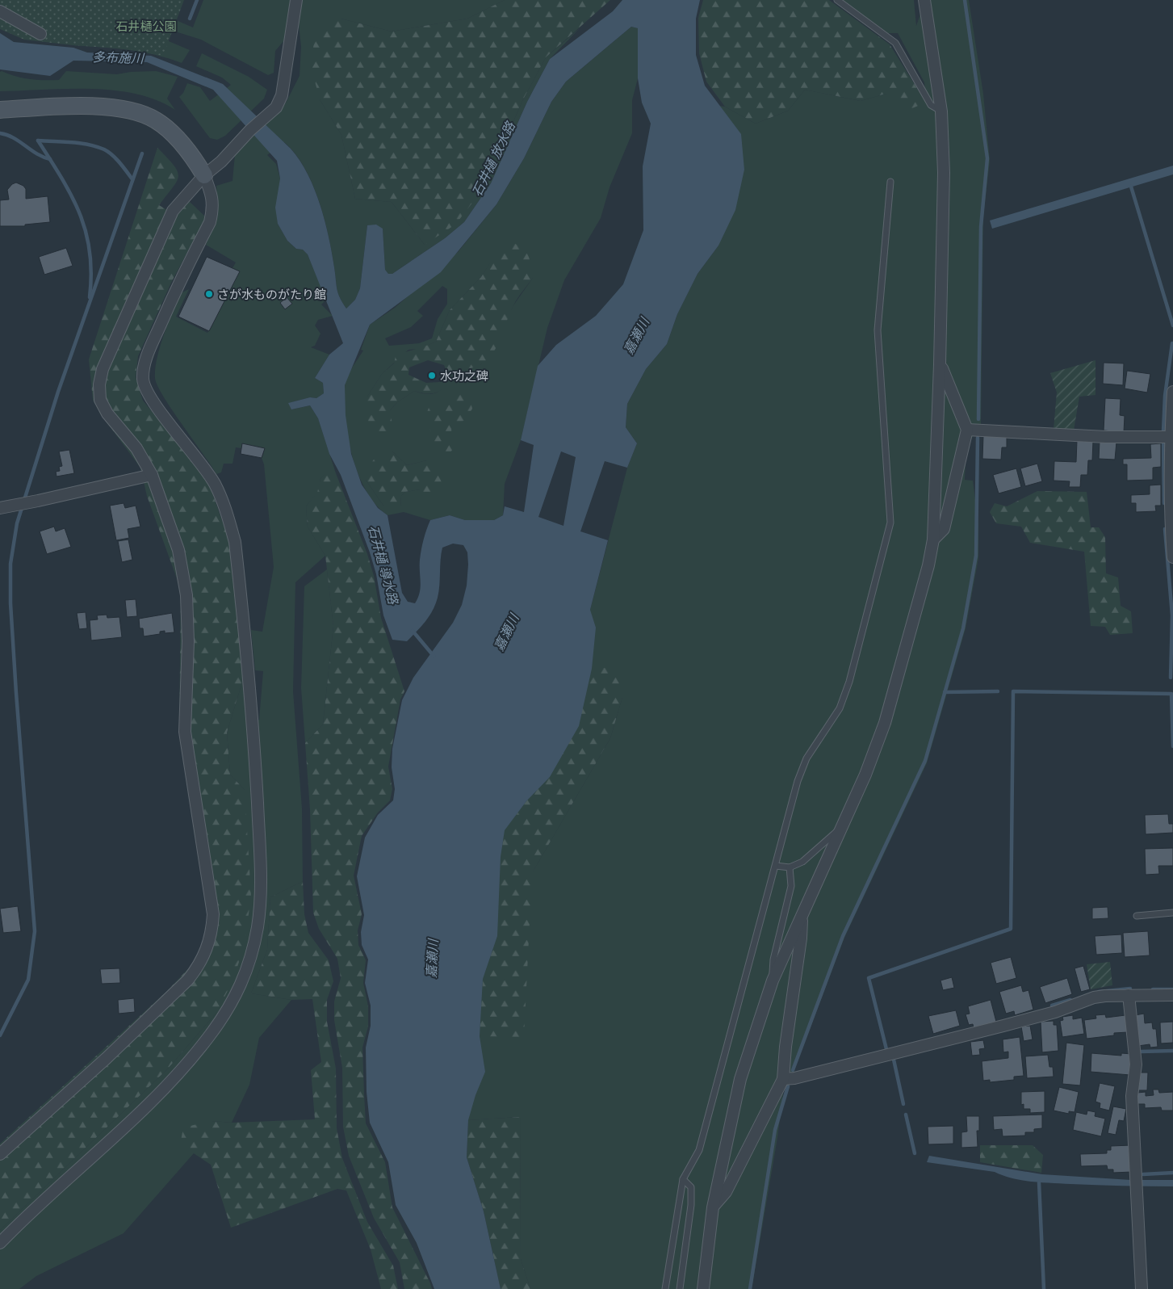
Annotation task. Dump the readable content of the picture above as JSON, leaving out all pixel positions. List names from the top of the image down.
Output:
{
  "water": [
    "多布施川",
    "石井樋 放水路",
    "嘉瀬川",
    "石井樋 導水路"
  ],
  "parks": ["石井樋公園"],
  "places": ["さが水ものがたり館", "水功之碑"]
}
